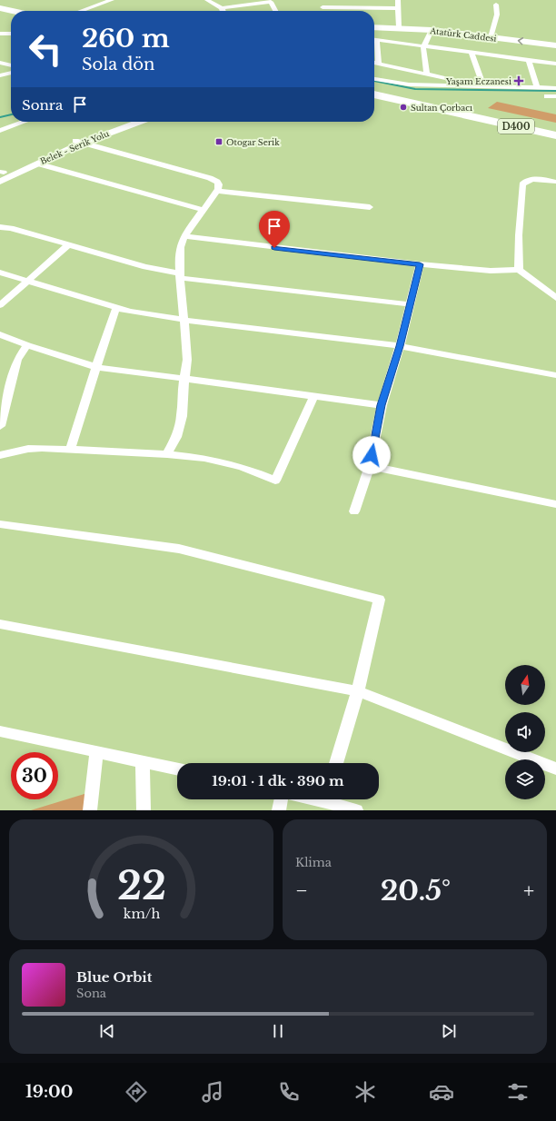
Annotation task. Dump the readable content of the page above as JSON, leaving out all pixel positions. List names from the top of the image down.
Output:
{
  "streets": {
    "highway": ["D400"],
    "main road": ["Atatürk Caddesi", "Belek - Serik Yolu"]
  },
  "one_way": ["Atatürk Caddesi"],
  "places": {
    "health": ["Yaşam Eczanesi"],
    "other": ["Sultan Çorbacı"],
    "transit": ["Otogar Serik"]
  },
  "north": "top",
  "page": {
    "turn": ["260 m", "Sola dön"],
    "then": "Sonra",
    "limit": "30",
    "trip": "19:01 · 1 dk · 390 m",
    "tile": "Klima",
    "heat": ["−", "20.5°", "+"],
    "song": ["Blue Orbit", "Sona"],
    "tabs": "19:00",
    "gauge": ["22", "km/h"]
  }
}
